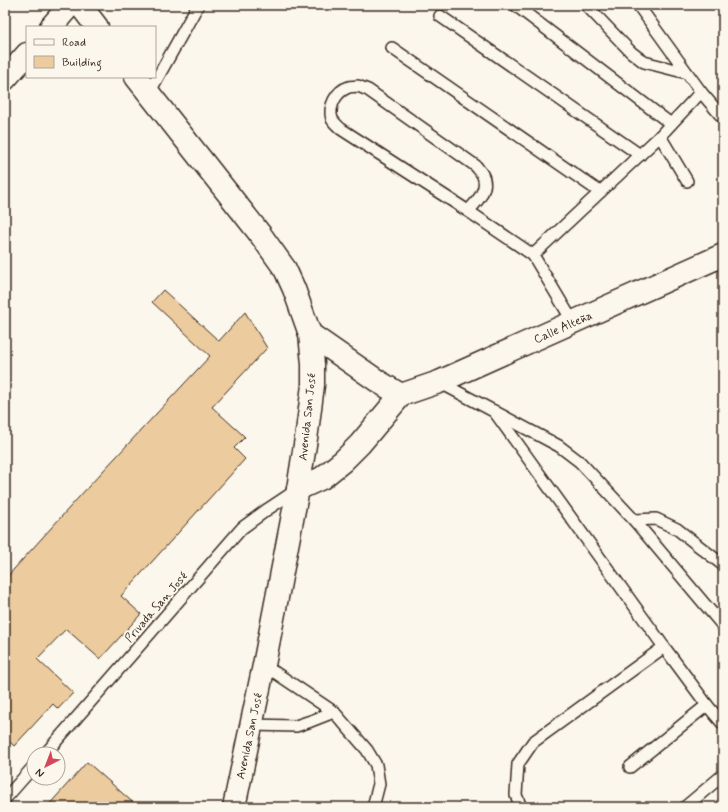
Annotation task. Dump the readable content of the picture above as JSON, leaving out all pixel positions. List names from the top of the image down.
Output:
{
  "streets": {
    "main road": ["Calle Alteña", "Avenida San José"],
    "lane": ["Privada San José"]
  },
  "crossings": [
    ["Avenida San José", "Privada San José"]
  ],
  "legend": ["Road", "Building"],
  "north": "bottom left"
}
